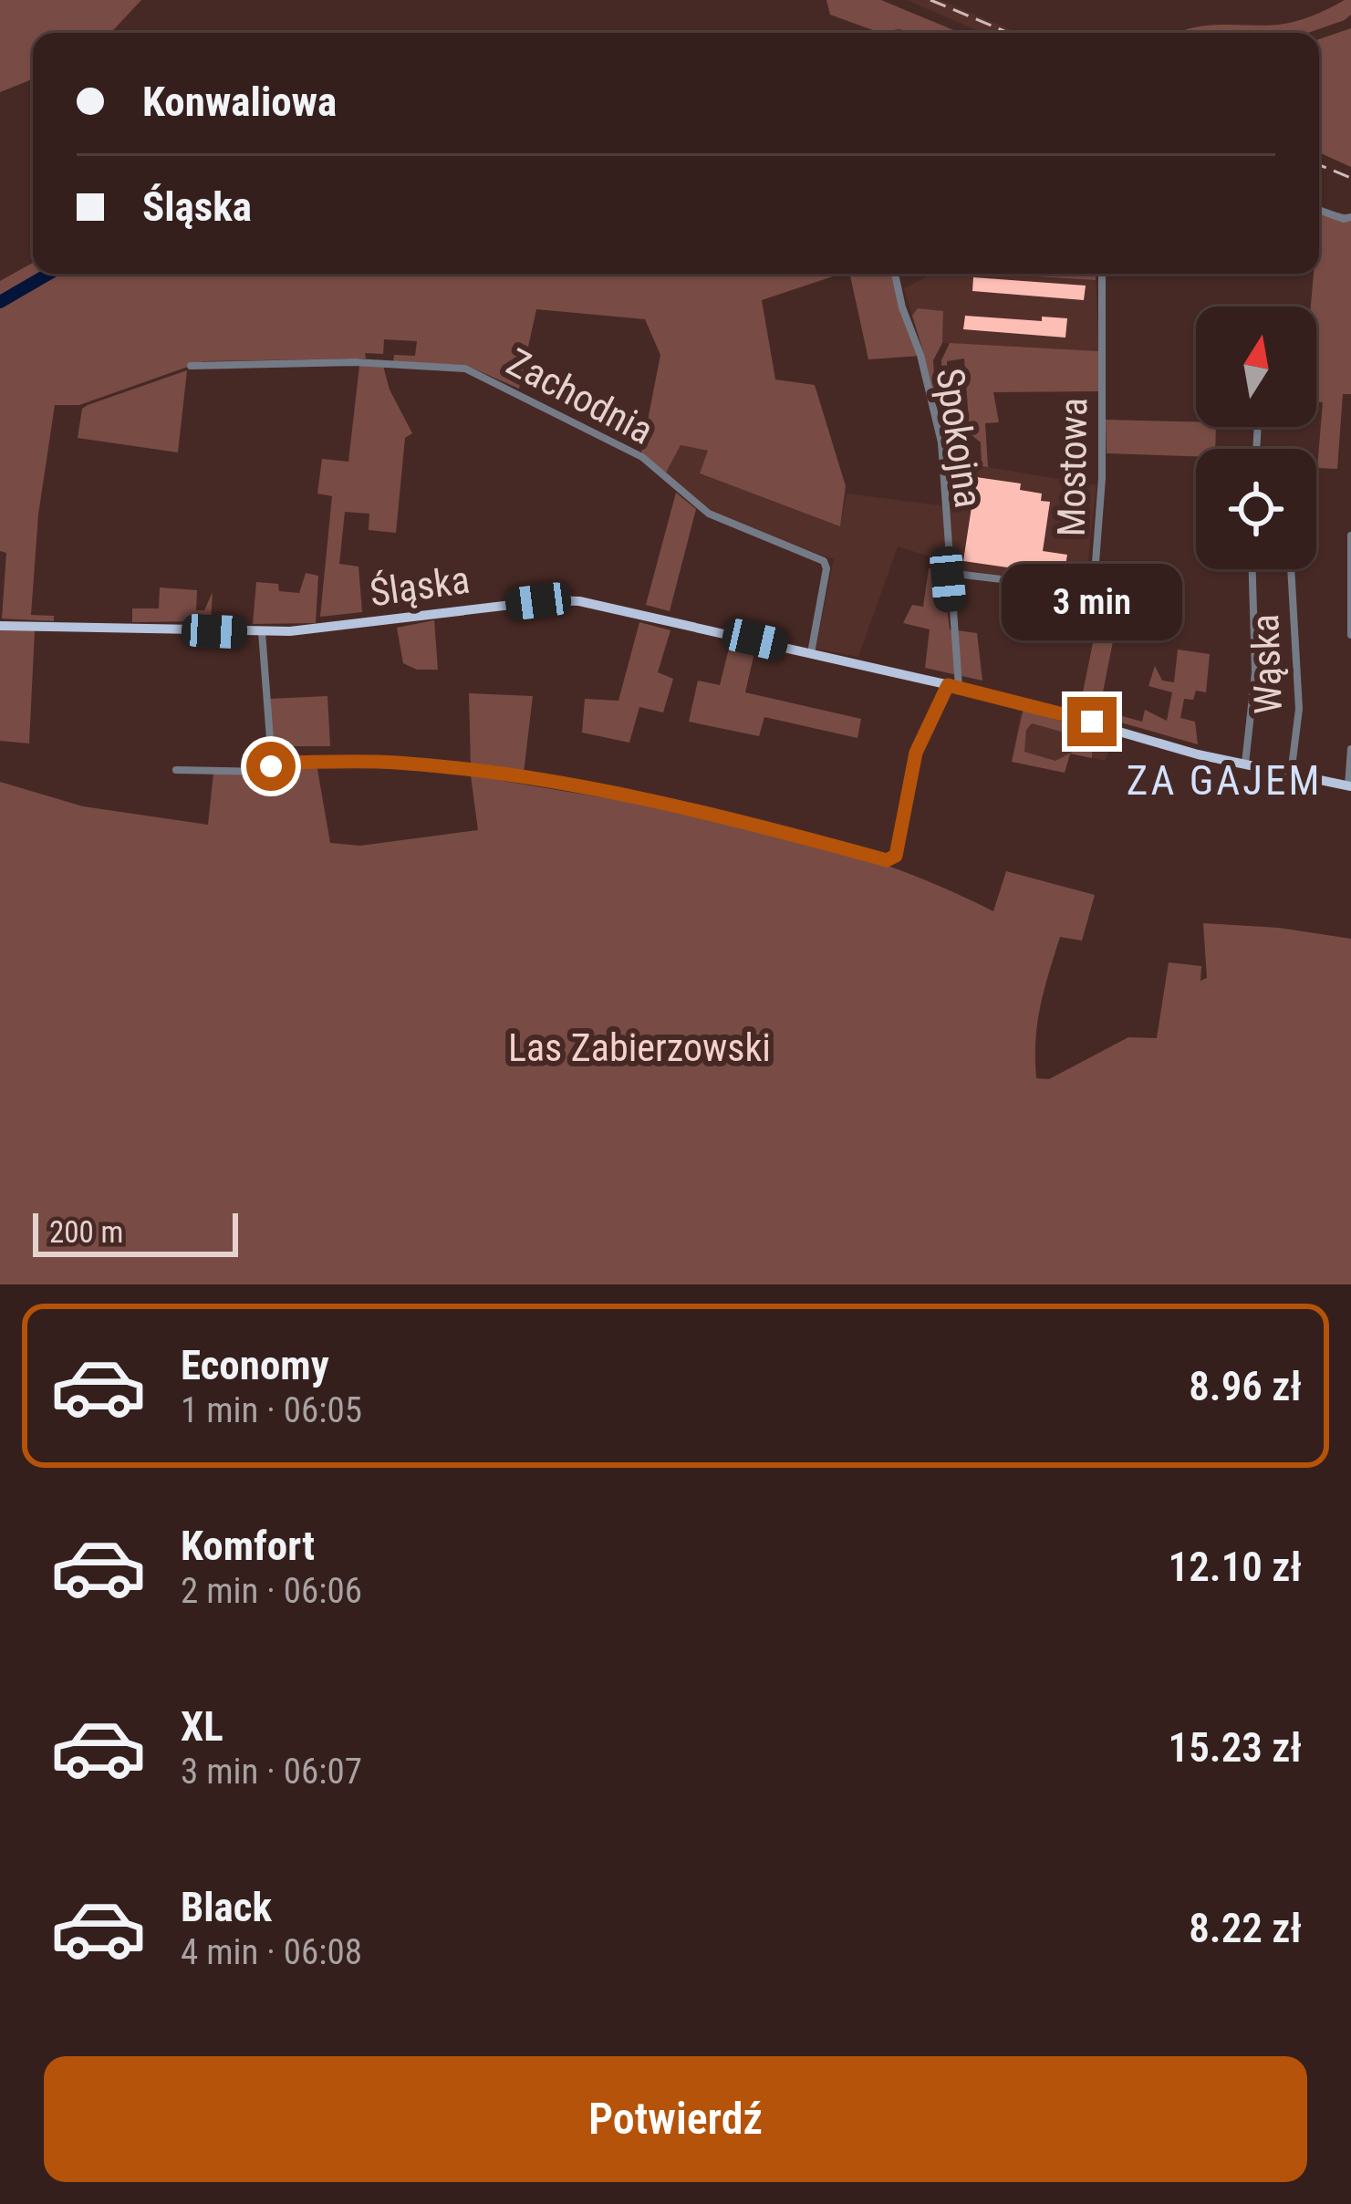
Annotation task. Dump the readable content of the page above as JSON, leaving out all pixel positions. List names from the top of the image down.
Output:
{
  "streets": {
    "main road": ["Śląska"],
    "street": [
      "Zachodnia",
      "Spokojna",
      "Mostowa",
      "Wąska"
    ]
  },
  "crossings": [
    ["Zachodnia", "Śląska"],
    ["Spokojna", "Mostowa"],
    ["Spokojna", "Śląska"],
    ["Śląska", "Wąska"]
  ],
  "districts": ["ZA GAJEM"],
  "parks": ["Las Zabierzowski"],
  "scale_bar": "200 m",
  "north": "top",
  "page": {
    "banner": ["Konwaliowa", "Śląska"],
    "bubble": "3 min",
    "scale": "200 m",
    "list": [
      {
        "name": "Economy",
        "note": "1 min · 06:05",
        "value": "8.96 zł"
      },
      {
        "name": "Komfort",
        "note": "2 min · 06:06",
        "value": "12.10 zł"
      },
      {
        "name": "XL",
        "note": "3 min · 06:07",
        "value": "15.23 zł"
      },
      {
        "name": "Black",
        "note": "4 min · 06:08",
        "value": "8.22 zł"
      }
    ],
    "buttons": "Potwierdź"
  }
}
